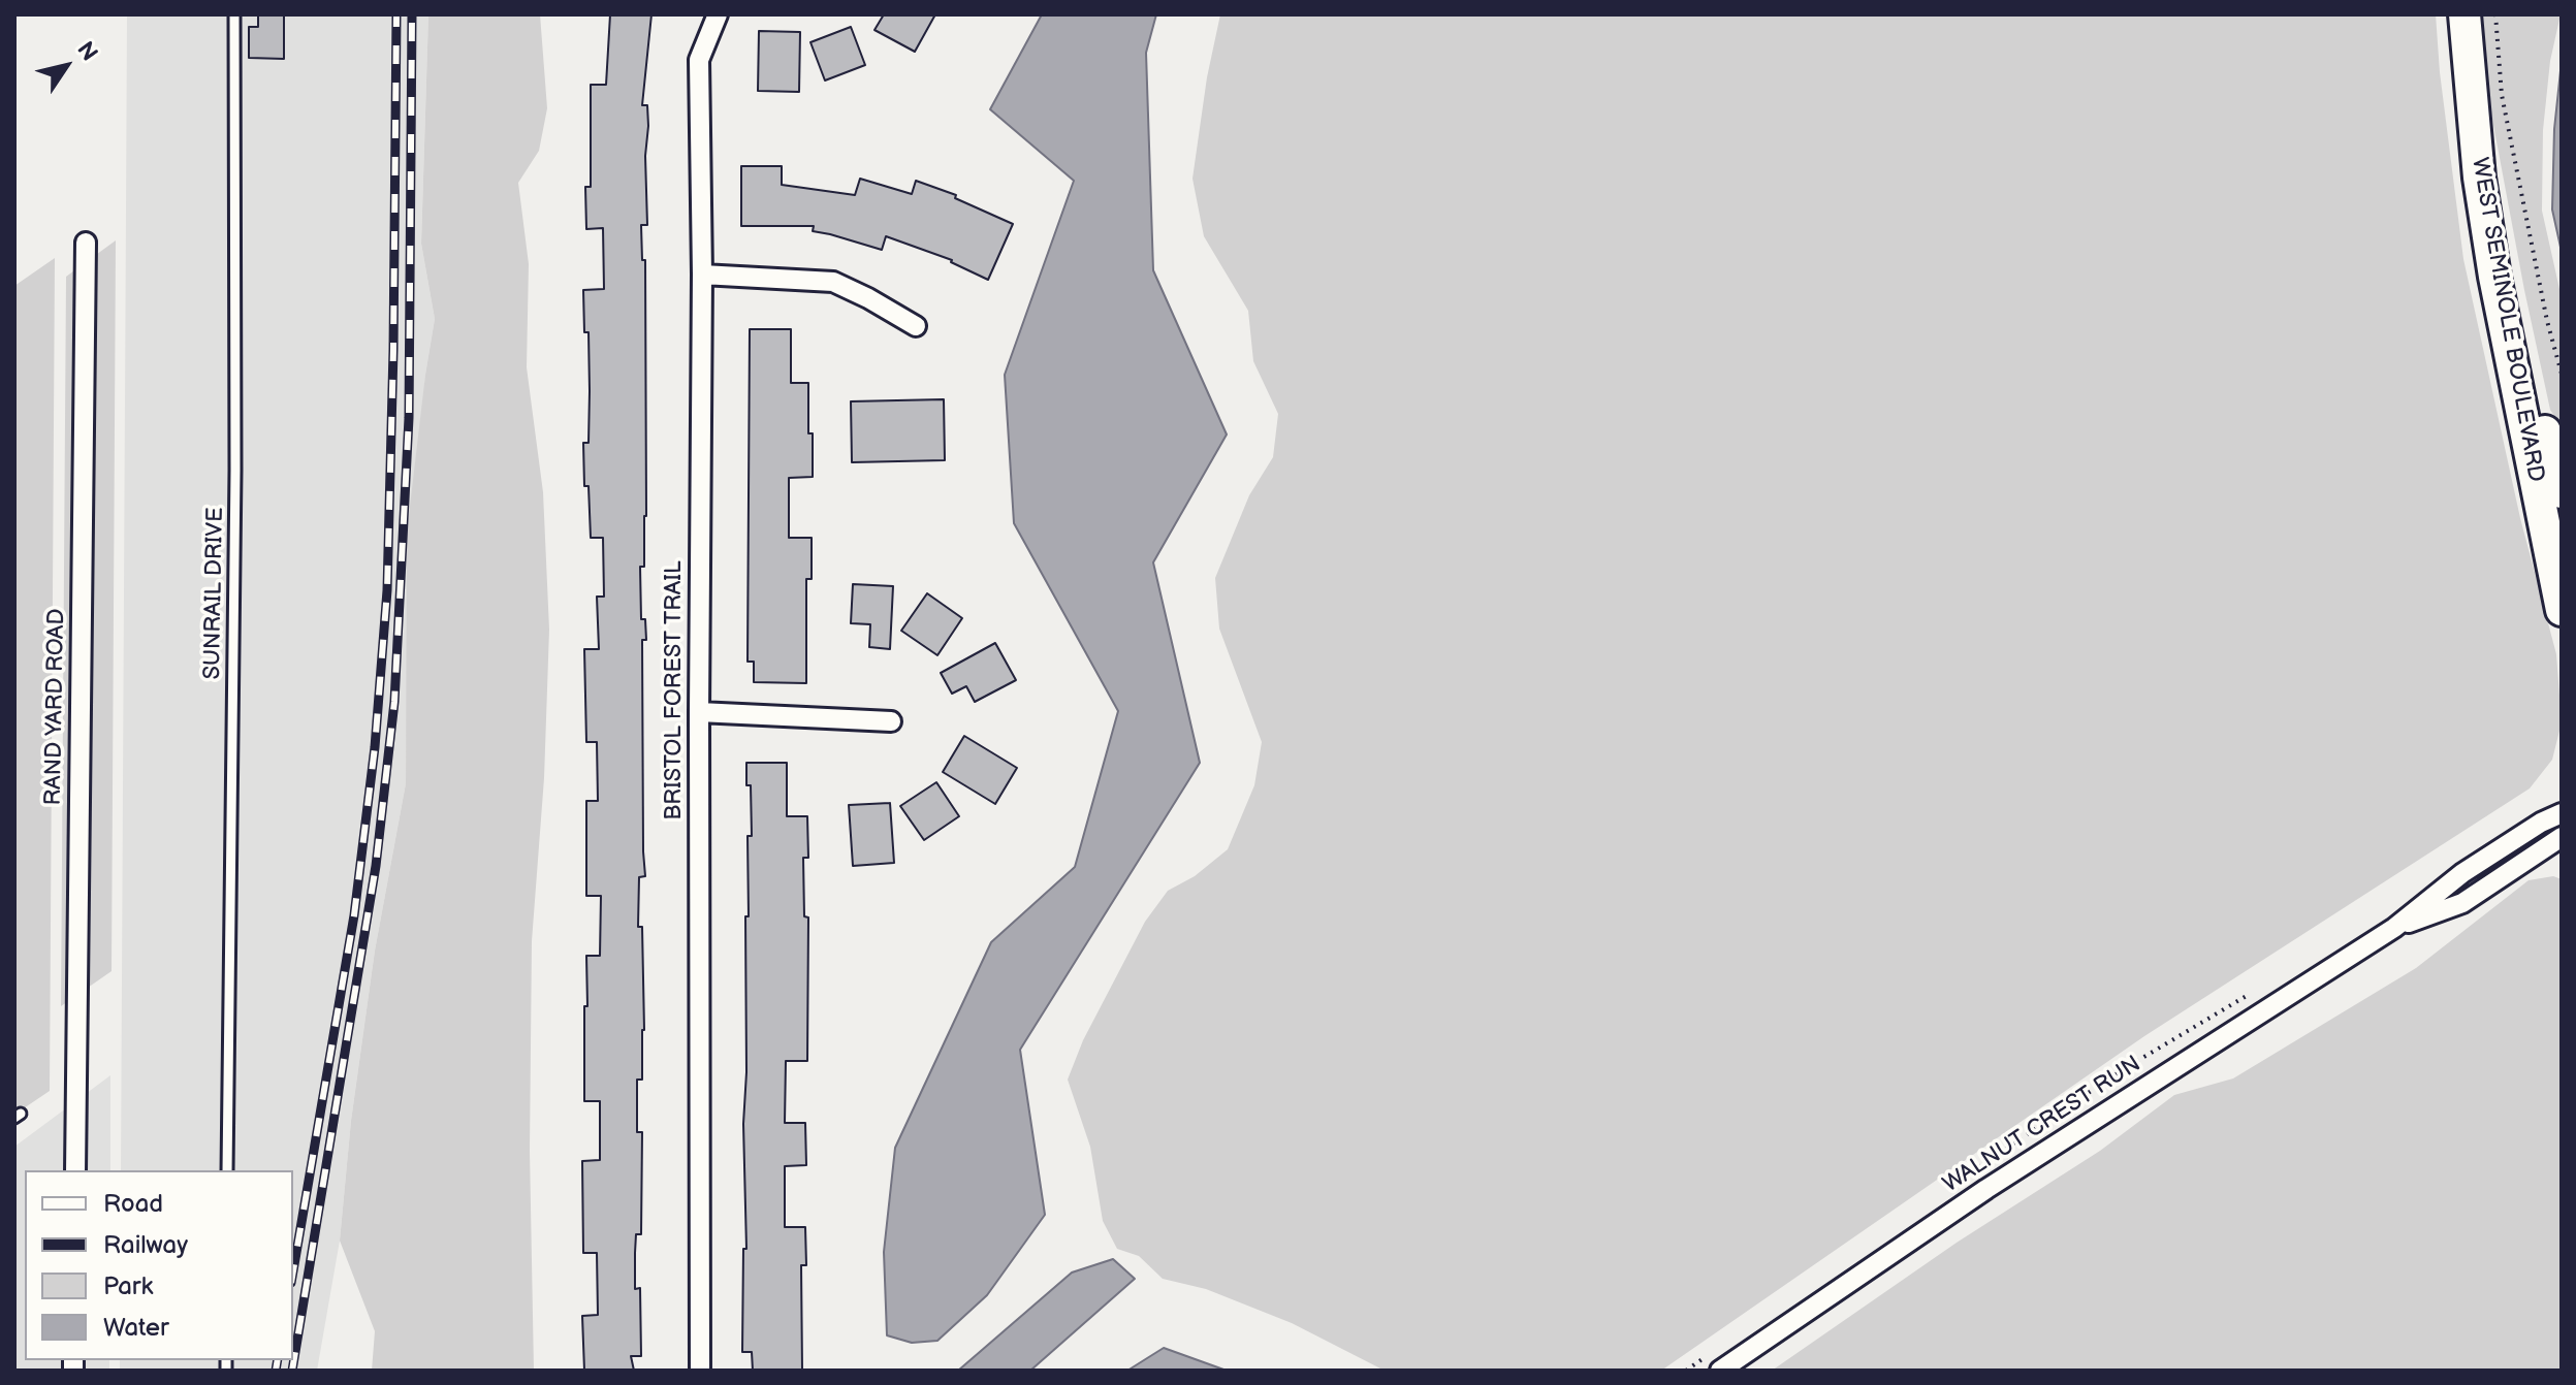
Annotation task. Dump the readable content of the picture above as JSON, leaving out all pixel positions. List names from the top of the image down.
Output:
{
  "streets": {
    "main road": ["WEST SEMINOLE BOULEVARD"],
    "street": ["BRISTOL FOREST TRAIL", "RAND YARD ROAD", "WALNUT CREST RUN"],
    "lane": ["SUNRAIL DRIVE"]
  },
  "legend": [
    "Road",
    "Railway",
    "Park",
    "Water"
  ],
  "north": "top right"
}
